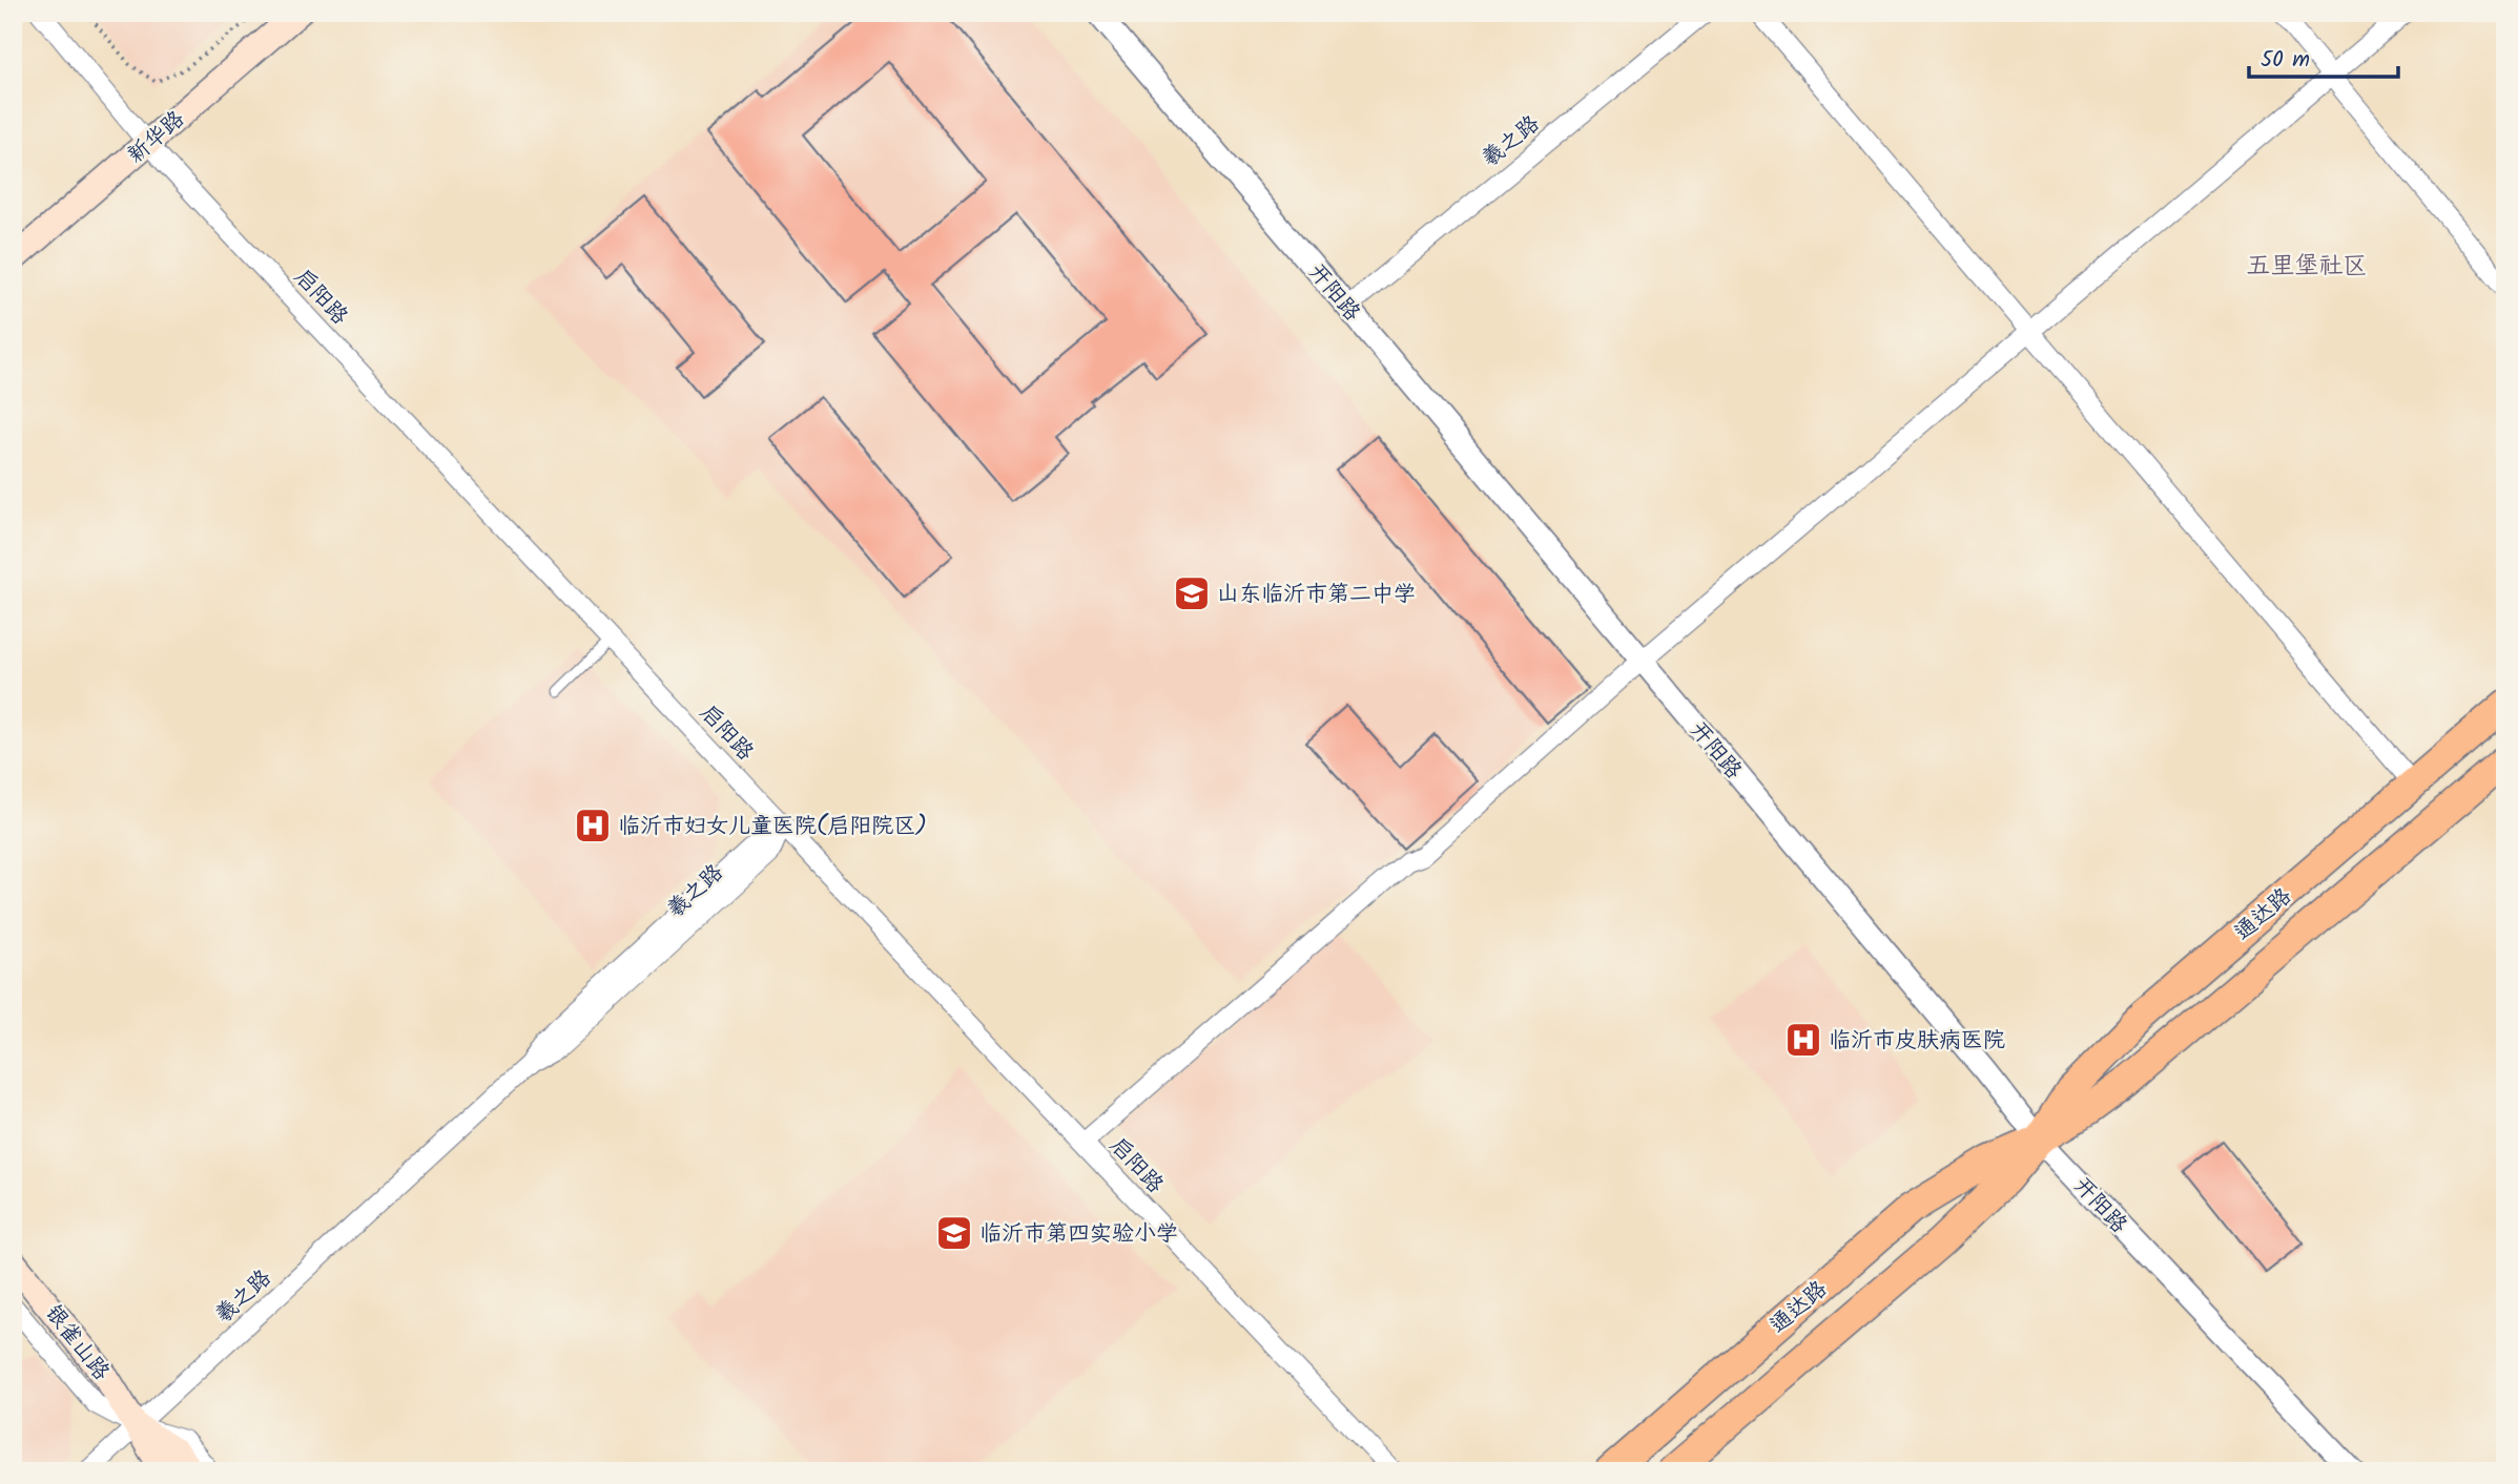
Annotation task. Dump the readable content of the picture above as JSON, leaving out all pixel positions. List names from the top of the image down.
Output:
{
  "streets": {
    "main road": ["新华路", "通达路", "银雀山路"],
    "street": ["羲之路", "开阳路", "启阳路"]
  },
  "crossings": [
    ["新华路", "启阳路"],
    ["羲之路", "开阳路"],
    ["羲之路", "启阳路"],
    ["羲之路", "银雀山路"],
    ["开阳路", "通达路"]
  ],
  "districts": ["五里堡社区"],
  "places": {
    "school or university": ["山东临沂市第二中学", "临沂市第四实验小学"],
    "hospital": ["临沂市妇女儿童医院(启阳院区)", "临沂市皮肤病医院"]
  },
  "scale_bar": "50 m"
}
